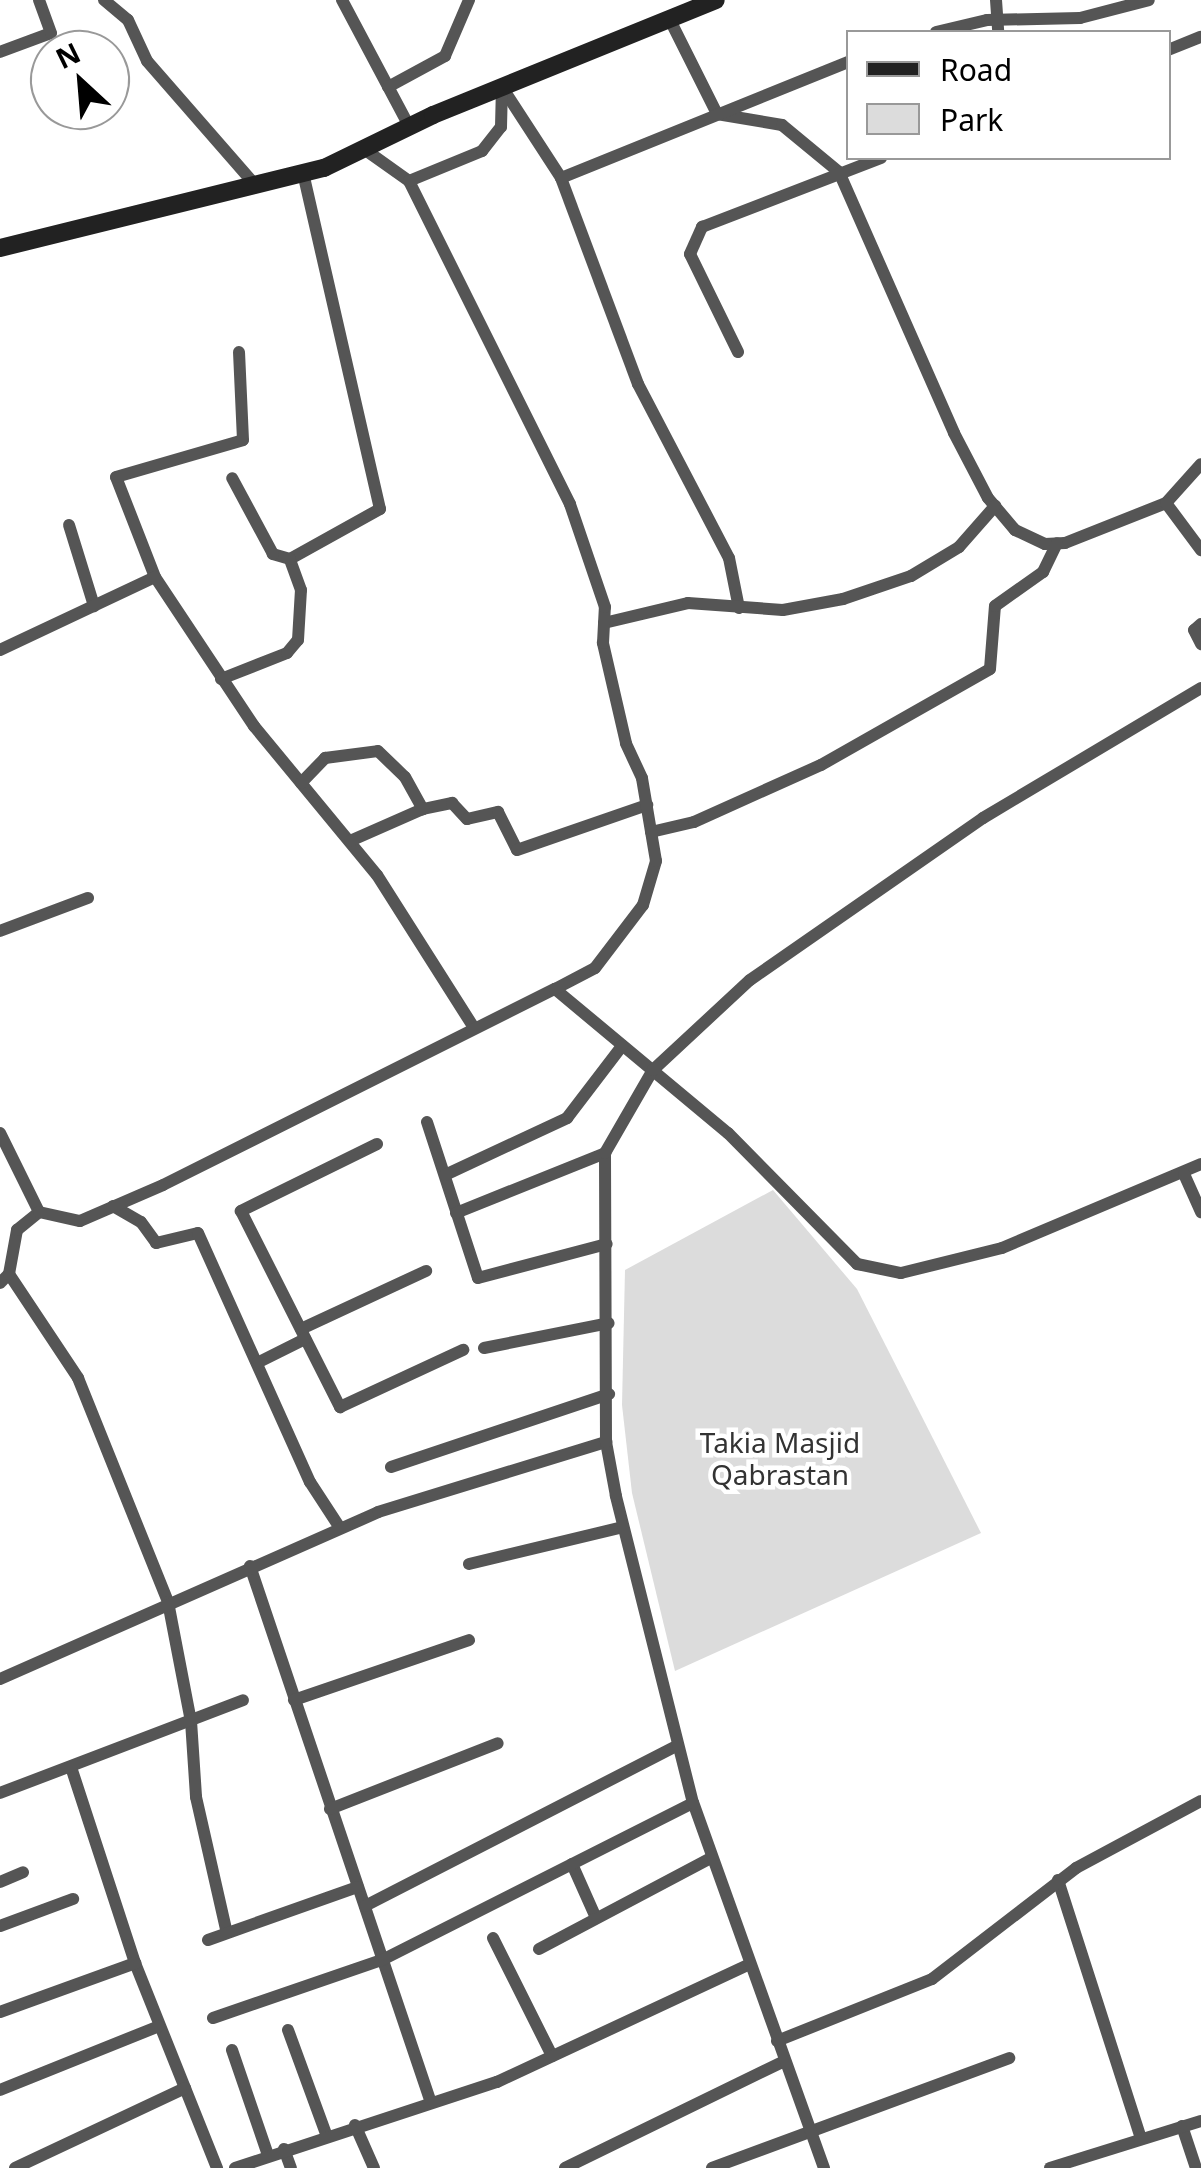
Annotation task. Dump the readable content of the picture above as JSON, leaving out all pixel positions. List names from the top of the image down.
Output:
{
  "parks": ["Takia Masjid Qabrastan"],
  "legend": ["Road", "Park"],
  "north": "top left"
}
